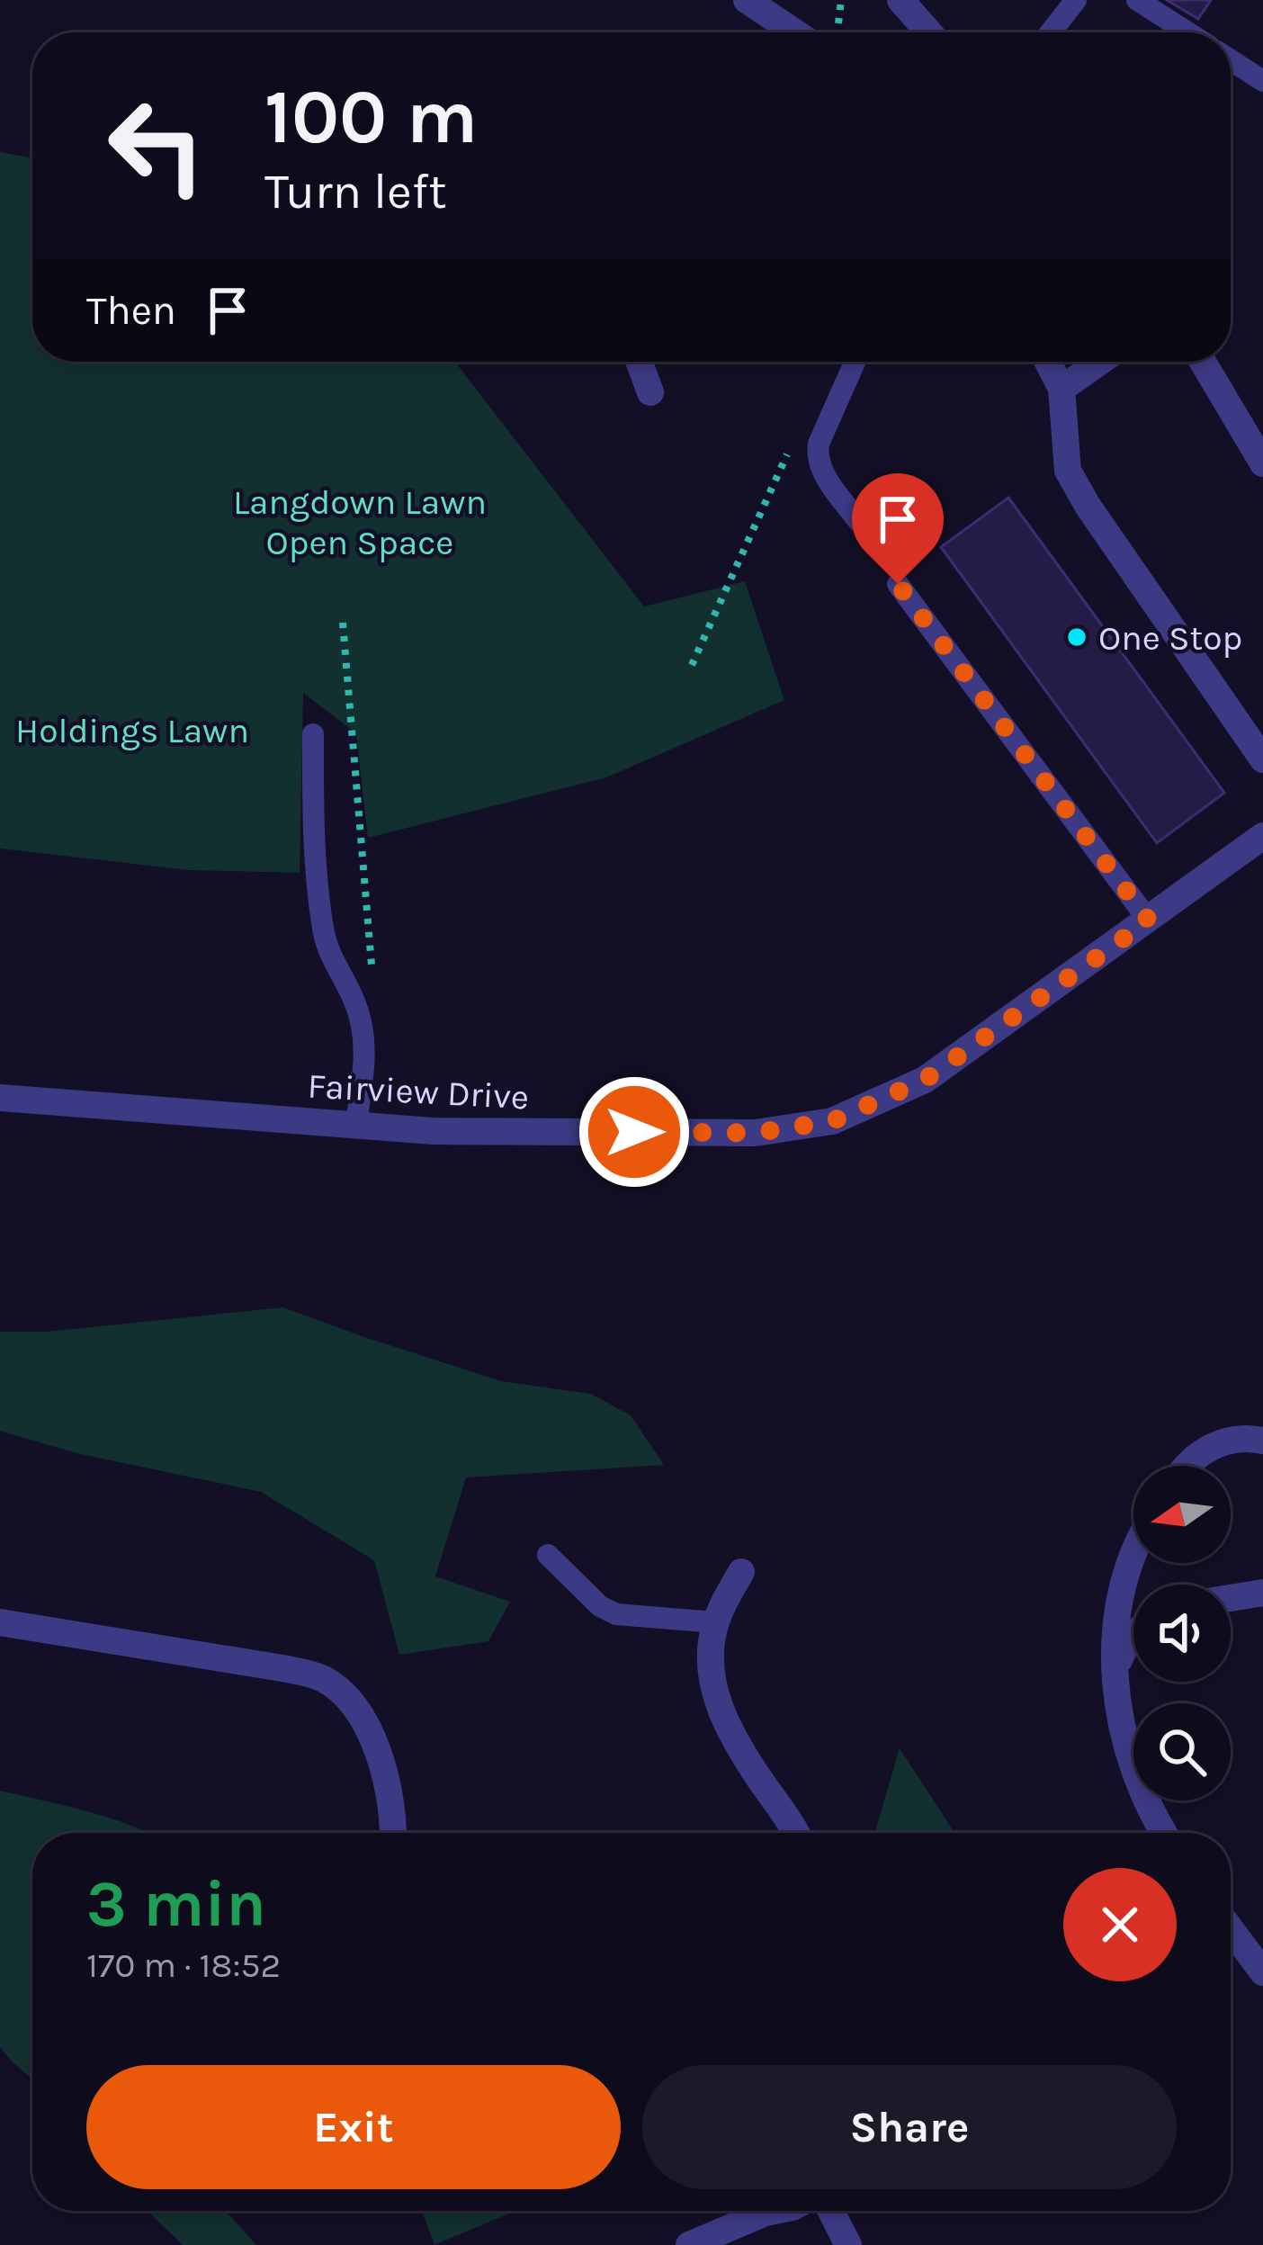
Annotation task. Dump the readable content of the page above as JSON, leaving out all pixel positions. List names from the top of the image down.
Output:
{
  "streets": {
    "street": ["Fairview Drive"]
  },
  "parks": ["Langdown Lawn Open Space", "Holdings Lawn"],
  "places": ["One Stop"],
  "north": "left",
  "page": {
    "turn": ["100 m", "Turn left"],
    "then": "Then",
    "heading": ["3 min", "170 m · 18:52"],
    "buttons": ["Exit", "Share"]
  }
}
